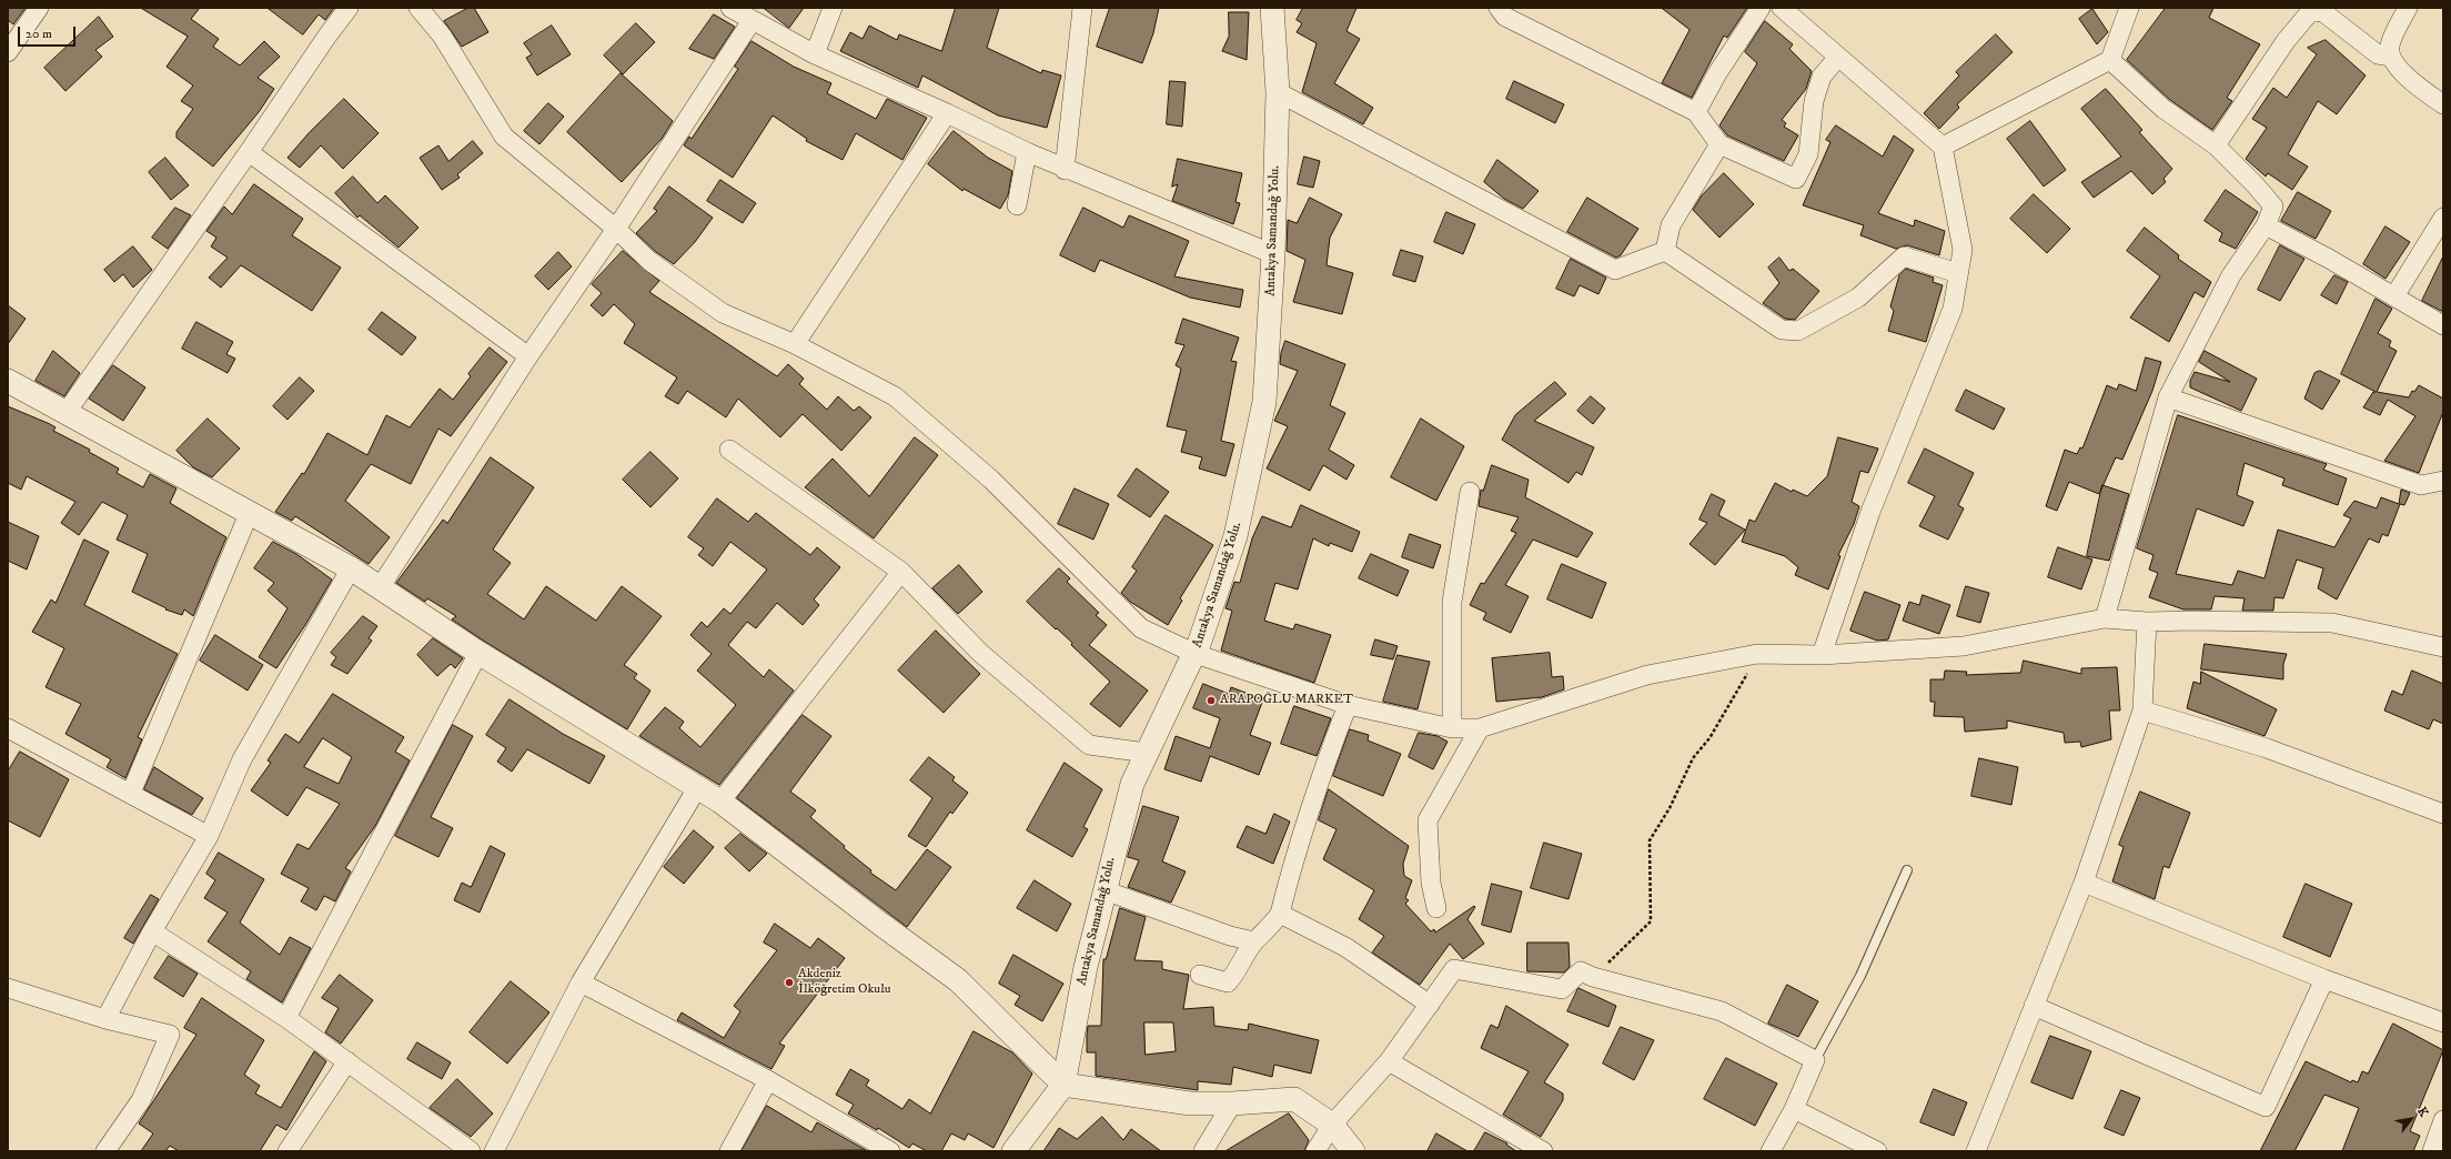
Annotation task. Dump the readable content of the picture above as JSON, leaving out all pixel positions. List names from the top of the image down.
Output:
{
  "streets": {
    "street": ["Antakya Samandağ Yolu."]
  },
  "places": ["ARAPOĞLU MARKET", "Akdeniz İlköğretim Okulu"],
  "scale_bar": "20 m",
  "north": "top right"
}
